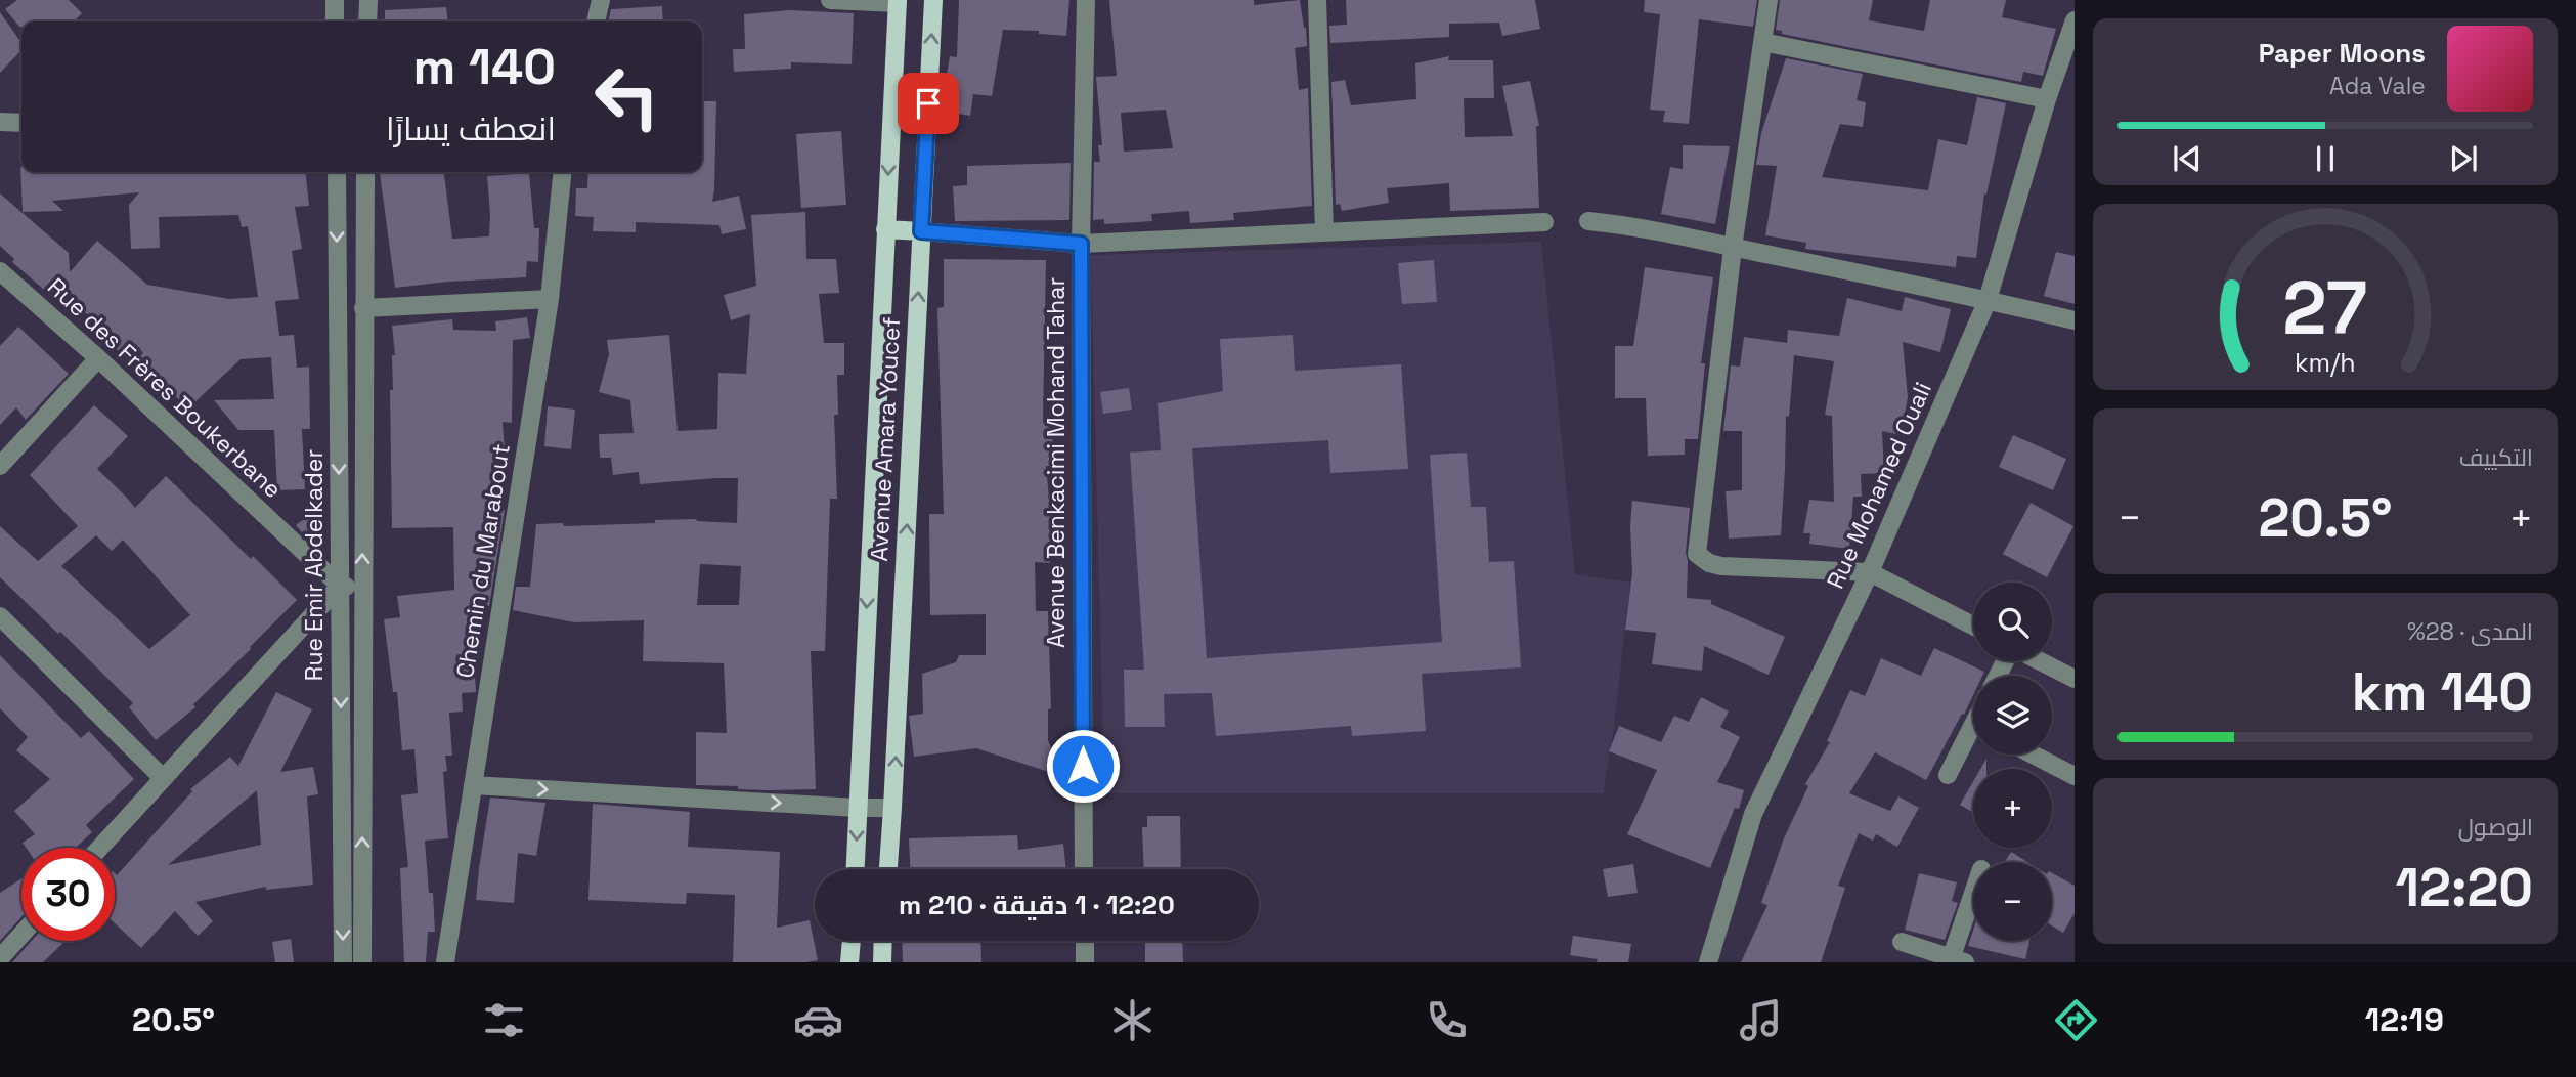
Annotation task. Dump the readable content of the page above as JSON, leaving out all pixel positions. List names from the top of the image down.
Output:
{
  "streets": {
    "main road": ["Avenue Amara Youcef"],
    "street": [
      "Rue des Frères Boukerbane",
      "Avenue Benkacimi Mohand Tahar",
      "Rue Mohamed Ouali",
      "Chemin du Marabout",
      "Rue Emir Abdelkader"
    ]
  },
  "crossings": [
    ["Rue des Frères Boukerbane", "Rue Emir Abdelkader"]
  ],
  "page": {
    "turn": ["140 m", "انعطف يسارًا"],
    "song": ["Paper Moons", "Ada Vale"],
    "tile": [
      "التكييف",
      ["المدى · 28%", "140 km"],
      ["الوصول", "12:20"]
    ],
    "heat": ["−", "20.5°", "+"],
    "map_buttons": ["+", "−"],
    "limit": "30",
    "trip": "12:20 · 1 دقيقة · 210 m",
    "tabs": ["12:19", "20.5°"],
    "gauge": ["27", "km/h"]
  }
}
